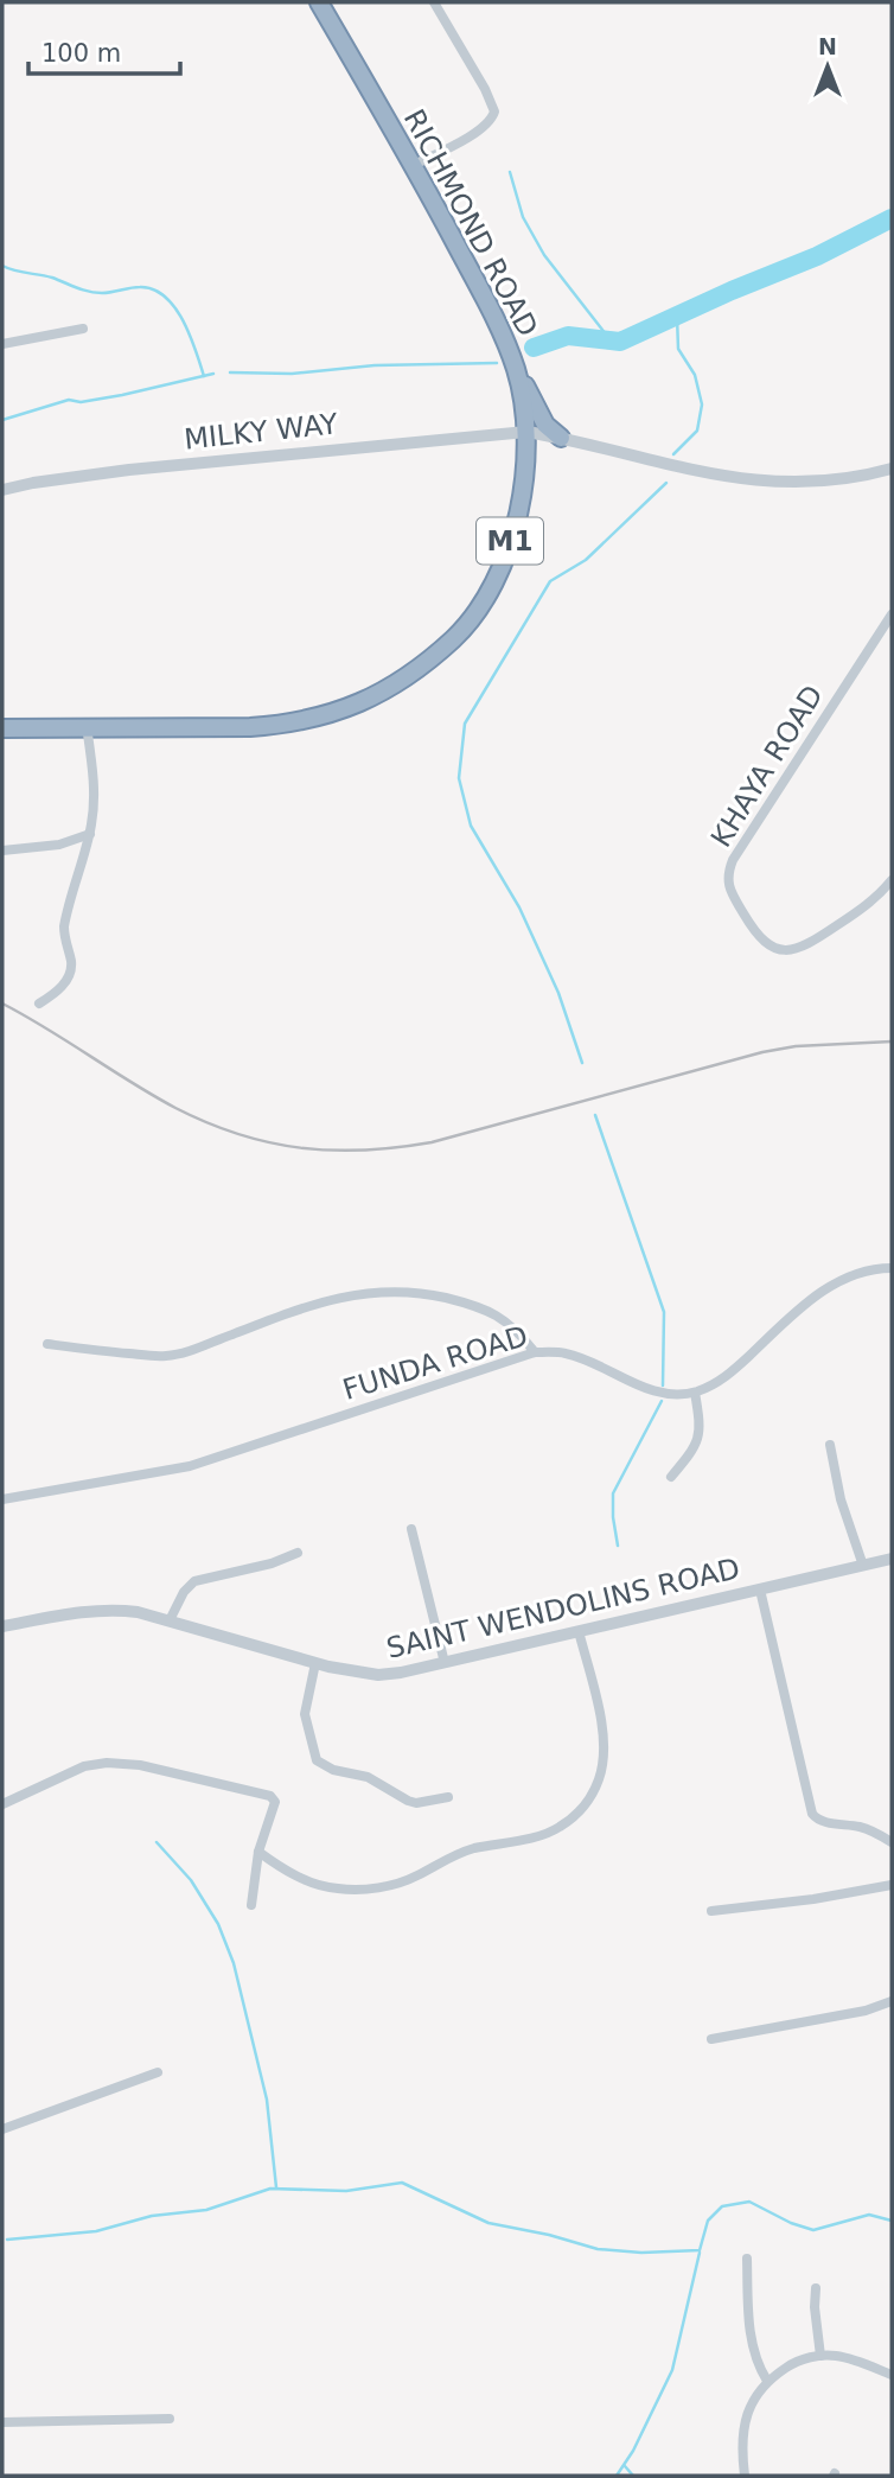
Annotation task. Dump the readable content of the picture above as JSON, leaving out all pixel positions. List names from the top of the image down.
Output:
{
  "streets": {
    "highway": ["RICHMOND ROAD", "M1"],
    "street": [
      "MILKY WAY",
      "KHAYA ROAD",
      "FUNDA ROAD",
      "SAINT WENDOLINS ROAD"
    ]
  },
  "crossings": [
    ["RICHMOND ROAD", "MILKY WAY"]
  ],
  "scale_bar": "100 m",
  "north": "top"
}
